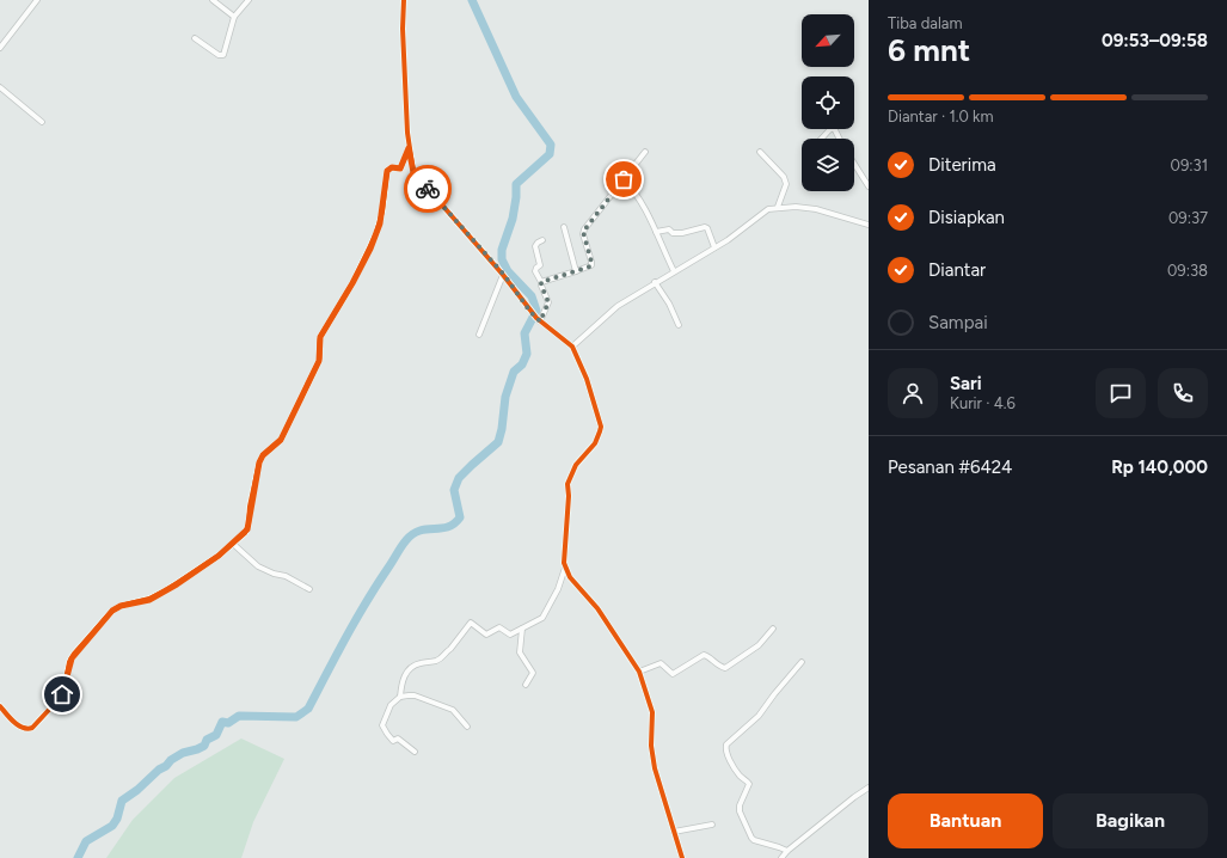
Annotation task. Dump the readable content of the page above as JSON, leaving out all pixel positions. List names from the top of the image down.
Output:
{
  "north": "bottom left",
  "page": {
    "heading": ["6 mnt", "Tiba dalam", "09:53–09:58"],
    "panel": [
      "Sari",
      "Kurir · 4.6",
      "Pesanan #6424",
      "Rp 140,000"
    ],
    "bar": "Diantar · 1.0 km",
    "list": [
      ["Diterima", "09:31"],
      ["Disiapkan", "09:37"],
      ["Diantar", "09:38"],
      "Sampai"
    ],
    "buttons": ["Bantuan", "Bagikan"]
  }
}
